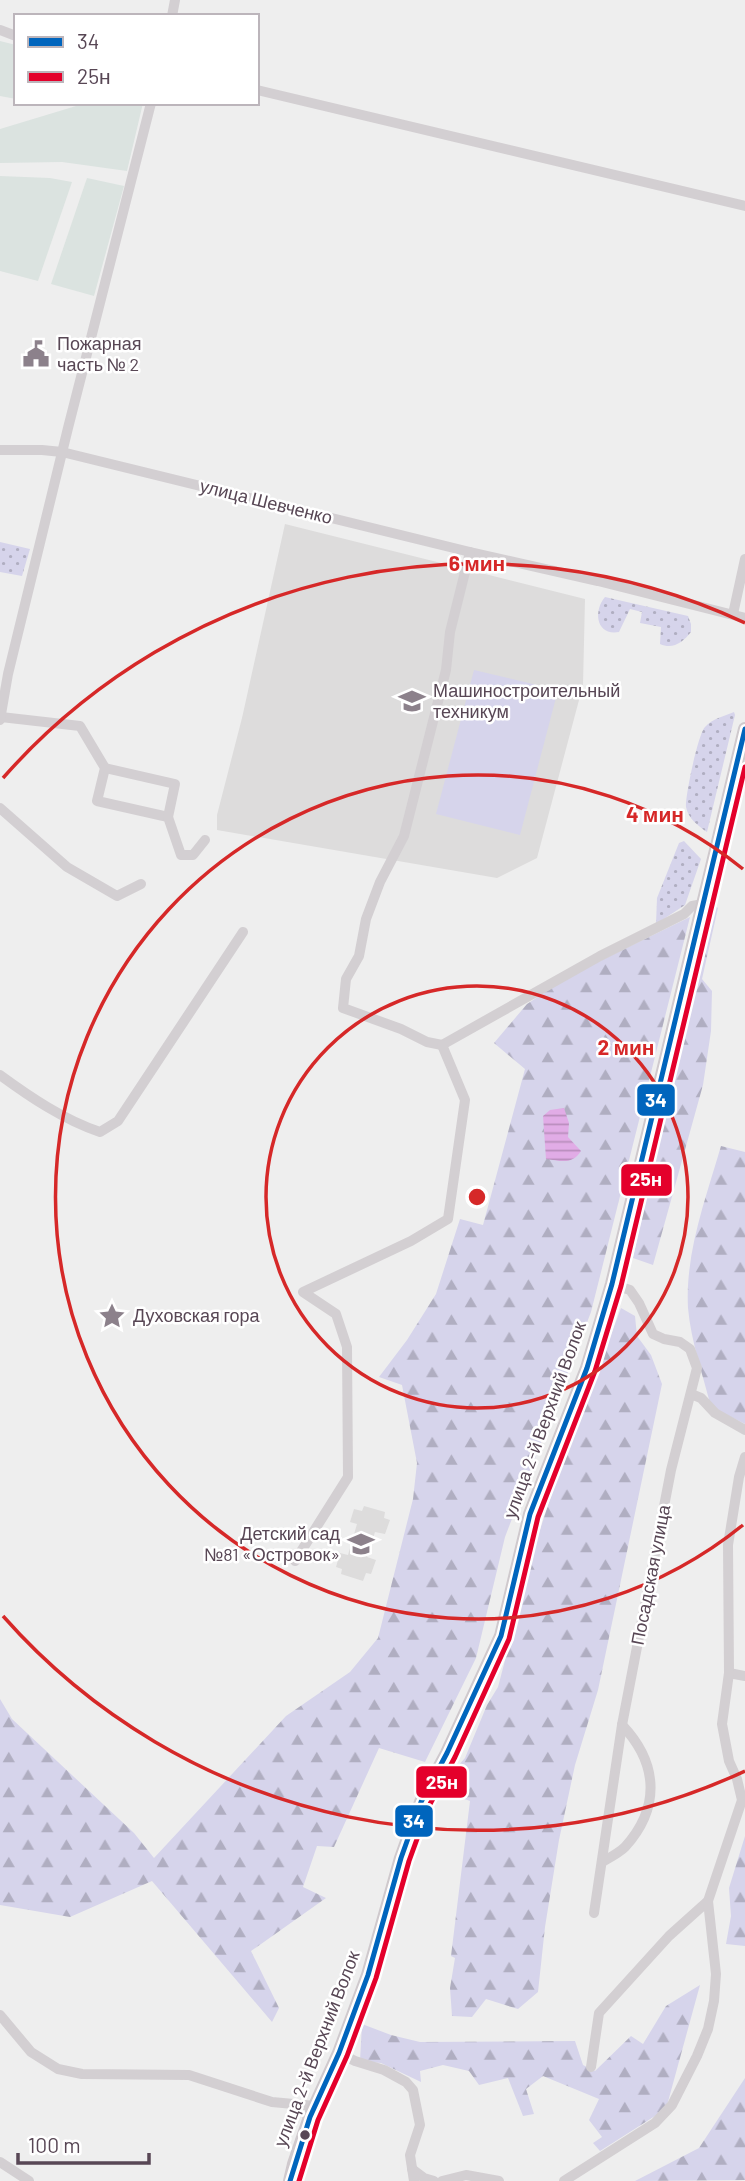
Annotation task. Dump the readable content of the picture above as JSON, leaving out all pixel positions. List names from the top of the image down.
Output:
{
  "streets": {
    "main road": ["улица 2-й Верхний Волок"],
    "street": ["улица Шевченко", "Посадская улица"]
  },
  "crossings": [
    ["улица 2-й Верхний Волок", "Посадская улица"]
  ],
  "places": {
    "public building": ["Пожарная часть № 2"],
    "school or university": ["Машиностроительный техникум", "Детский сад №81 «Островок»"],
    "place": ["Духовская гора"]
  },
  "lines": ["transit line 34", "transit line 25н"],
  "legend": ["34", "25н"],
  "scale_bar": "100 m",
  "rings": ["6 мин", "4 мин", "2 мин"]
}
